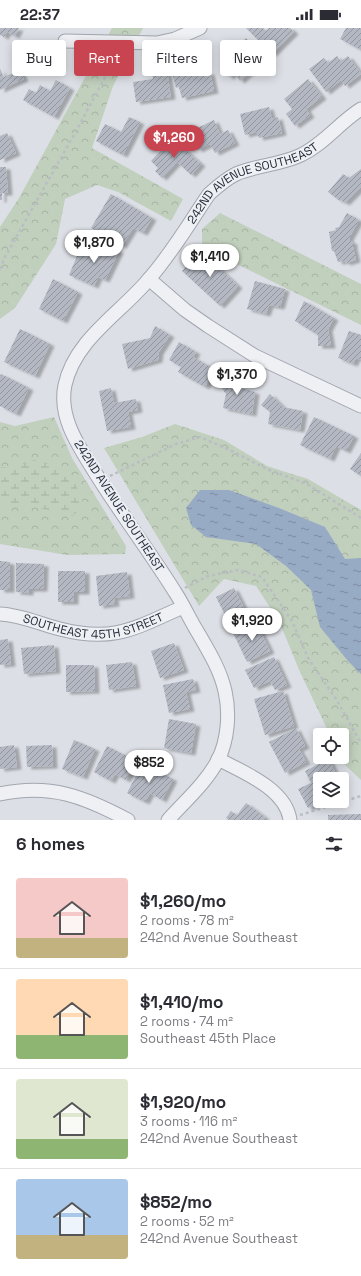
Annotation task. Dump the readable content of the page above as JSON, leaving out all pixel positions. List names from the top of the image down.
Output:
{
  "streets": {
    "street": ["242ND AVENUE SOUTHEAST", "SOUTHEAST 45TH STREET"]
  },
  "crossings": [
    ["242ND AVENUE SOUTHEAST", "SOUTHEAST 45TH STREET"]
  ],
  "page": {
    "status": "22:37",
    "chip": [
      "Buy",
      "Rent",
      "Filters",
      "New"
    ],
    "price": [
      "$1,260",
      "$1,870",
      "$1,410",
      "$1,370",
      "$1,920",
      "$852"
    ],
    "heading": "6 homes",
    "list": [
      {
        "name": "$1,260/mo",
        "note": "2 rooms · 78 m² · 242nd Avenue Southeast"
      },
      {
        "name": "$1,410/mo",
        "note": "2 rooms · 74 m² · Southeast 45th Place"
      },
      {
        "name": "$1,920/mo",
        "note": "3 rooms · 116 m² · 242nd Avenue Southeast"
      },
      {
        "name": "$852/mo",
        "note": "2 rooms · 52 m² · 242nd Avenue Southeast"
      }
    ]
  }
}
